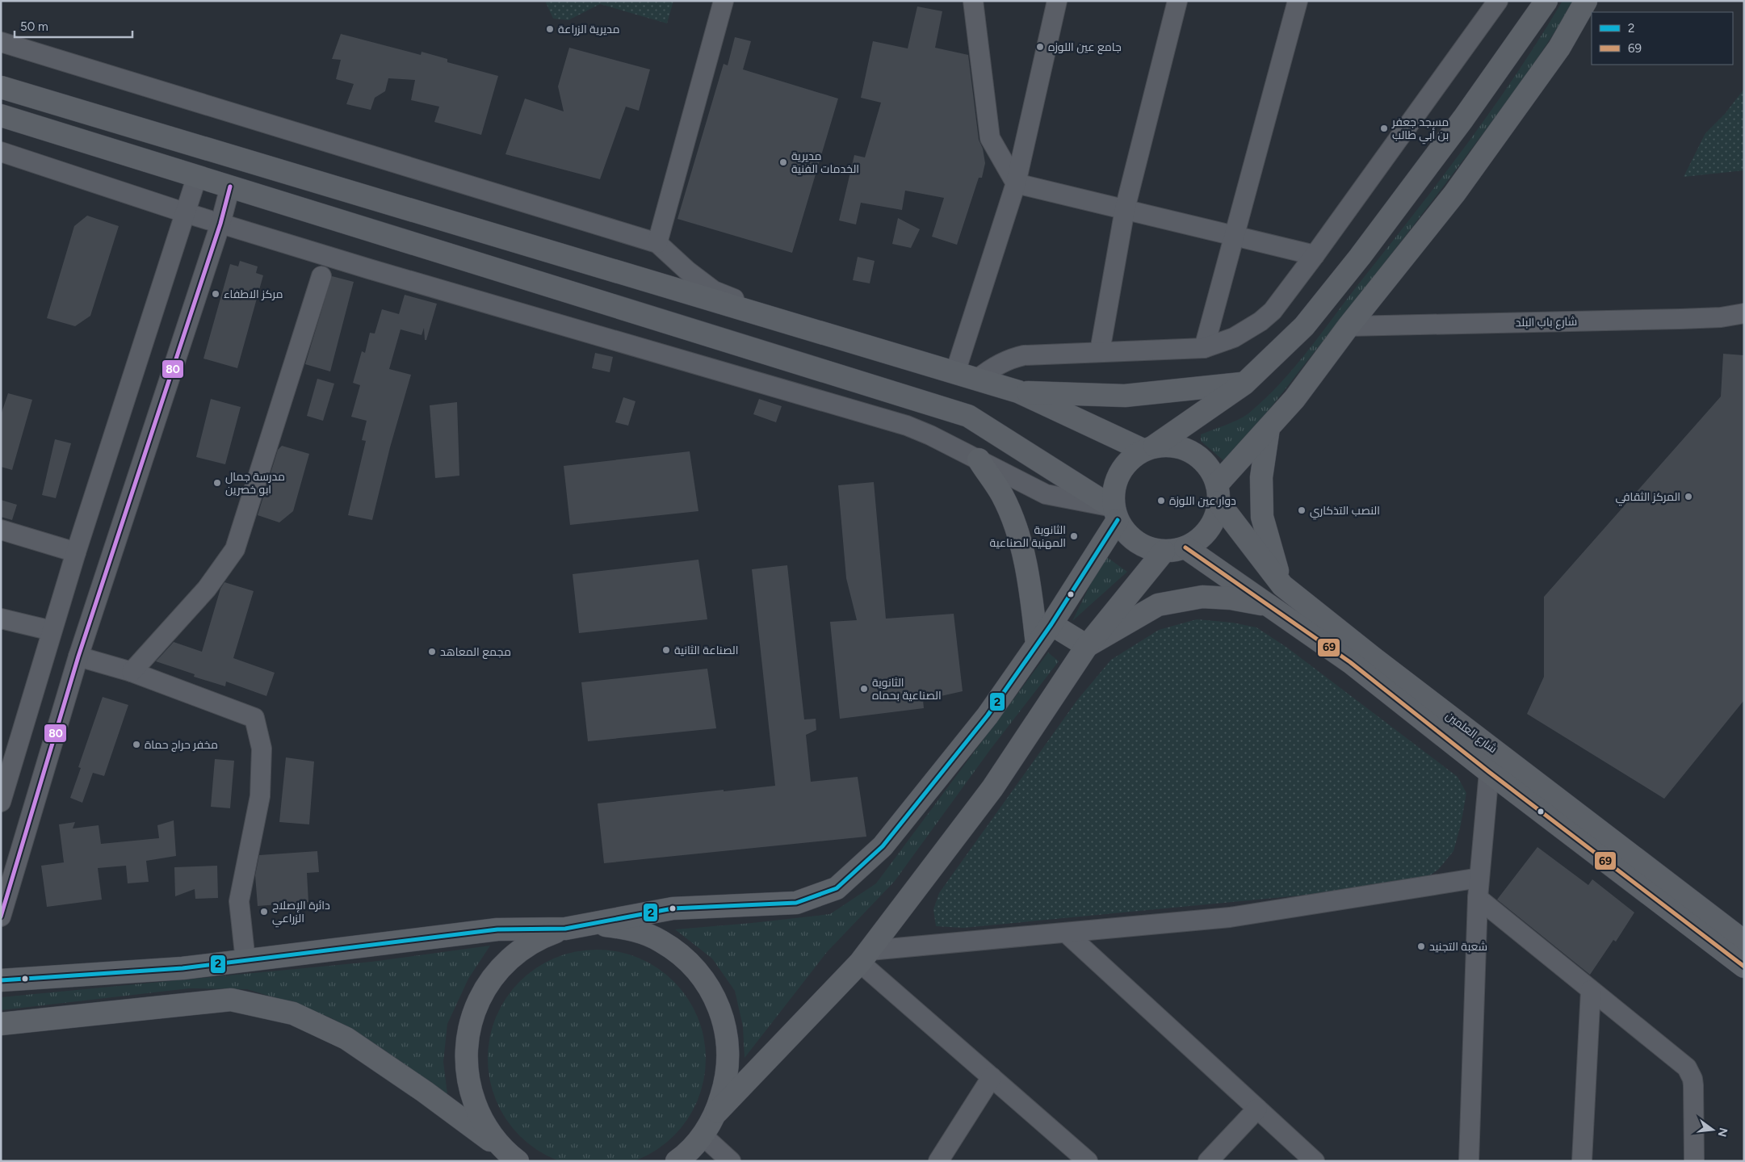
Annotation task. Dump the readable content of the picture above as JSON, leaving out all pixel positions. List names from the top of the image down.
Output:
{
  "streets": {
    "main road": ["شارع العلمين"],
    "street": ["شارع باب البلد"]
  },
  "places": [
    "مديرية الزراعة",
    "جامع عين اللوزه",
    "مسجد جعفر بن أبي طالب",
    "مديرية الخدمات الفنية",
    "مركز الاطفاء",
    "مدرسة جمال ابو خصرين",
    "المركز الثقافي",
    "دوار عين اللوزة",
    "النصب التذكاري",
    "الثانوية المهنية الصناعية",
    "الصناعة الثانية",
    "مجمع المعاهد",
    "الثانوية الصناعية بحماه",
    "مخفر حراج حماة",
    "دائرة الإصلاح الزراعي",
    "شعبة التجنيد"
  ],
  "lines": ["transit line 80", "transit line 2", "transit line 69"],
  "legend": ["2", "69"],
  "scale_bar": "50 m",
  "north": "right"
}
